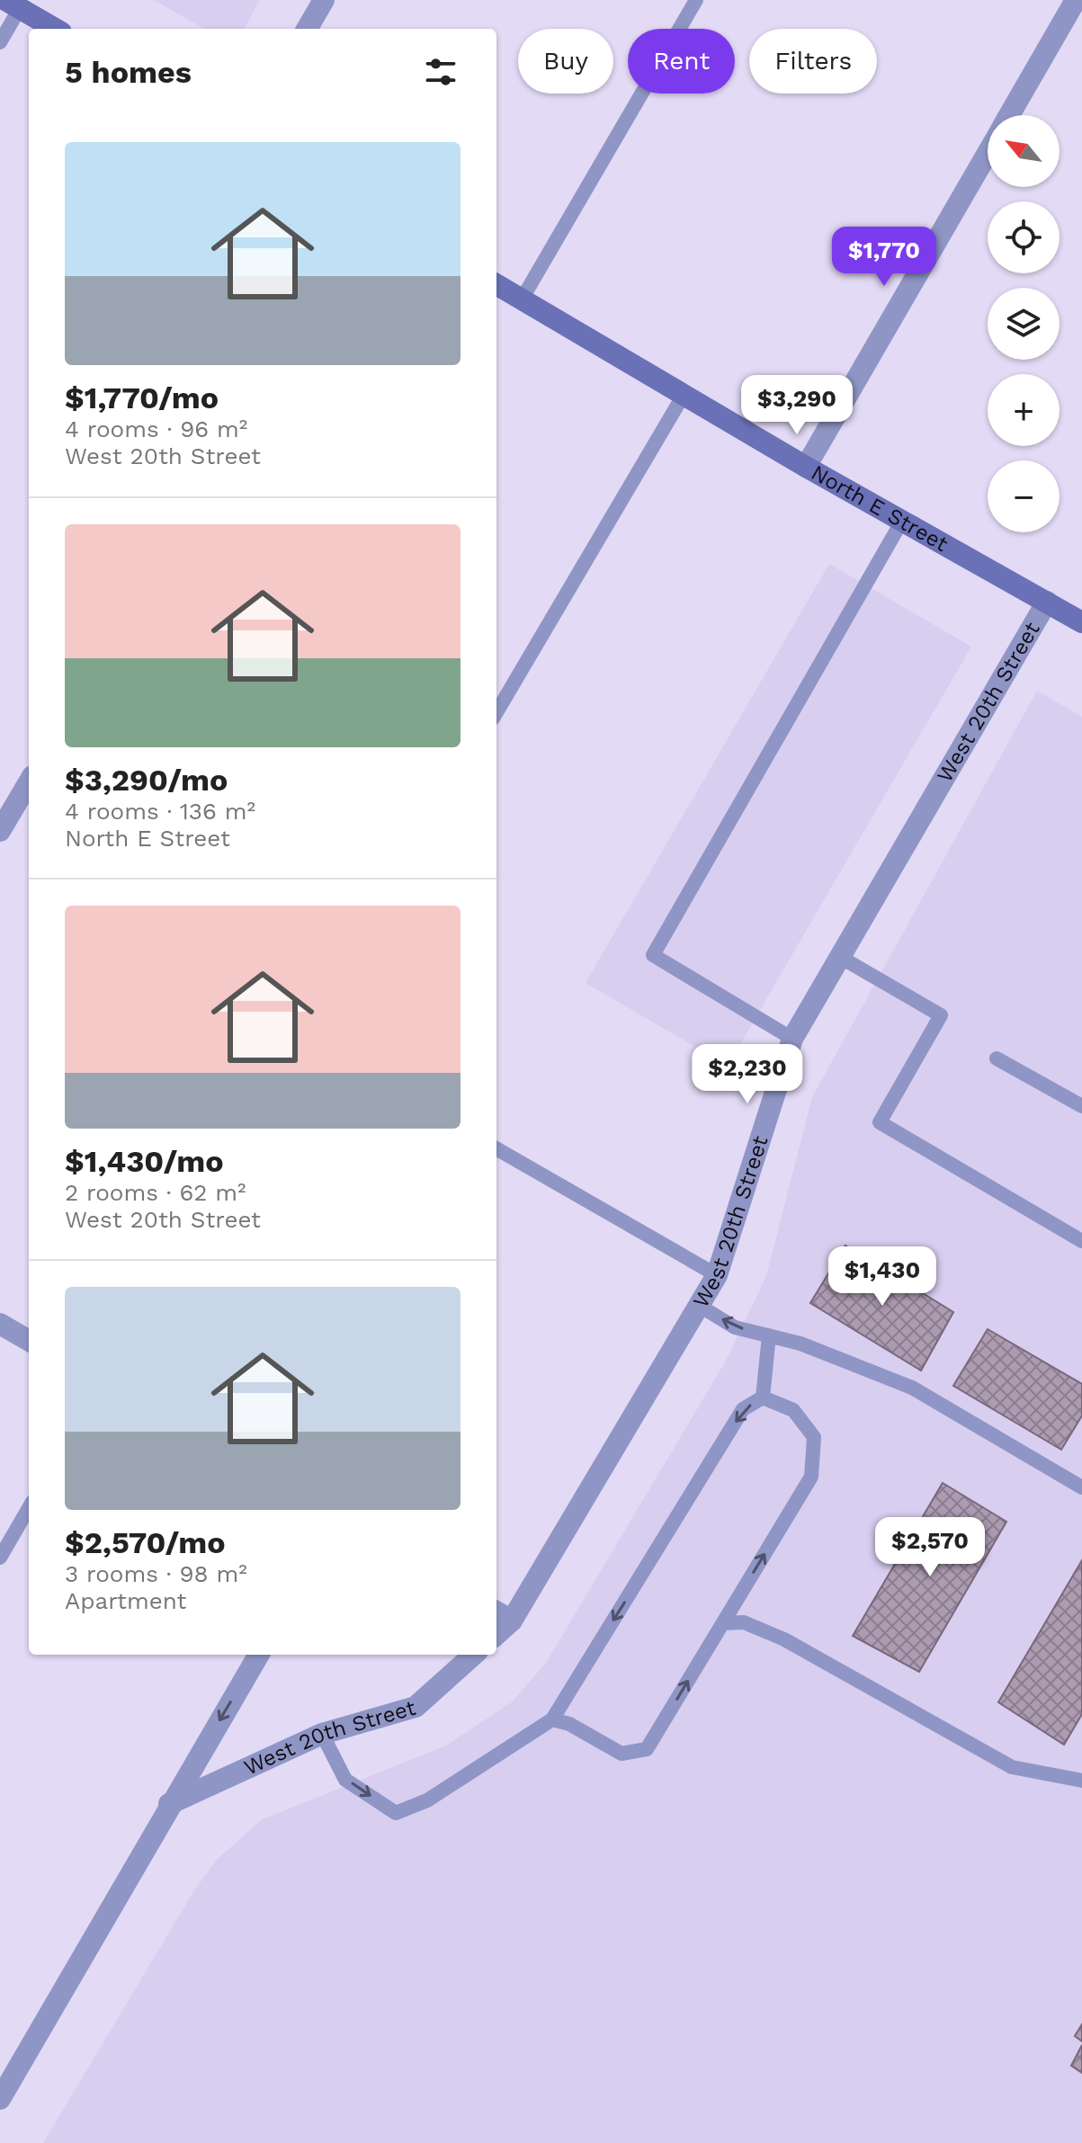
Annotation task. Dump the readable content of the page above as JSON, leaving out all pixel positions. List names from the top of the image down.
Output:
{
  "streets": {
    "main road": ["North E Street"],
    "street": ["West 20th Street"]
  },
  "crossings": [
    ["North E Street", "West 20th Street"]
  ],
  "north": "top left",
  "page": {
    "chip": ["Buy", "Rent", "Filters"],
    "heading": "5 homes",
    "map_buttons": ["+", "−"],
    "list": [
      {
        "name": "$1,770/mo",
        "note": "4 rooms · 96 m² · West 20th Street"
      },
      {
        "name": "$3,290/mo",
        "note": "4 rooms · 136 m² · North E Street"
      },
      {
        "name": "$1,430/mo",
        "note": "2 rooms · 62 m² · West 20th Street"
      },
      {
        "name": "$2,570/mo",
        "note": "3 rooms · 98 m² · Apartment"
      }
    ],
    "price": [
      "$1,770",
      "$3,290",
      "$2,230",
      "$1,430",
      "$2,570"
    ]
  }
}
